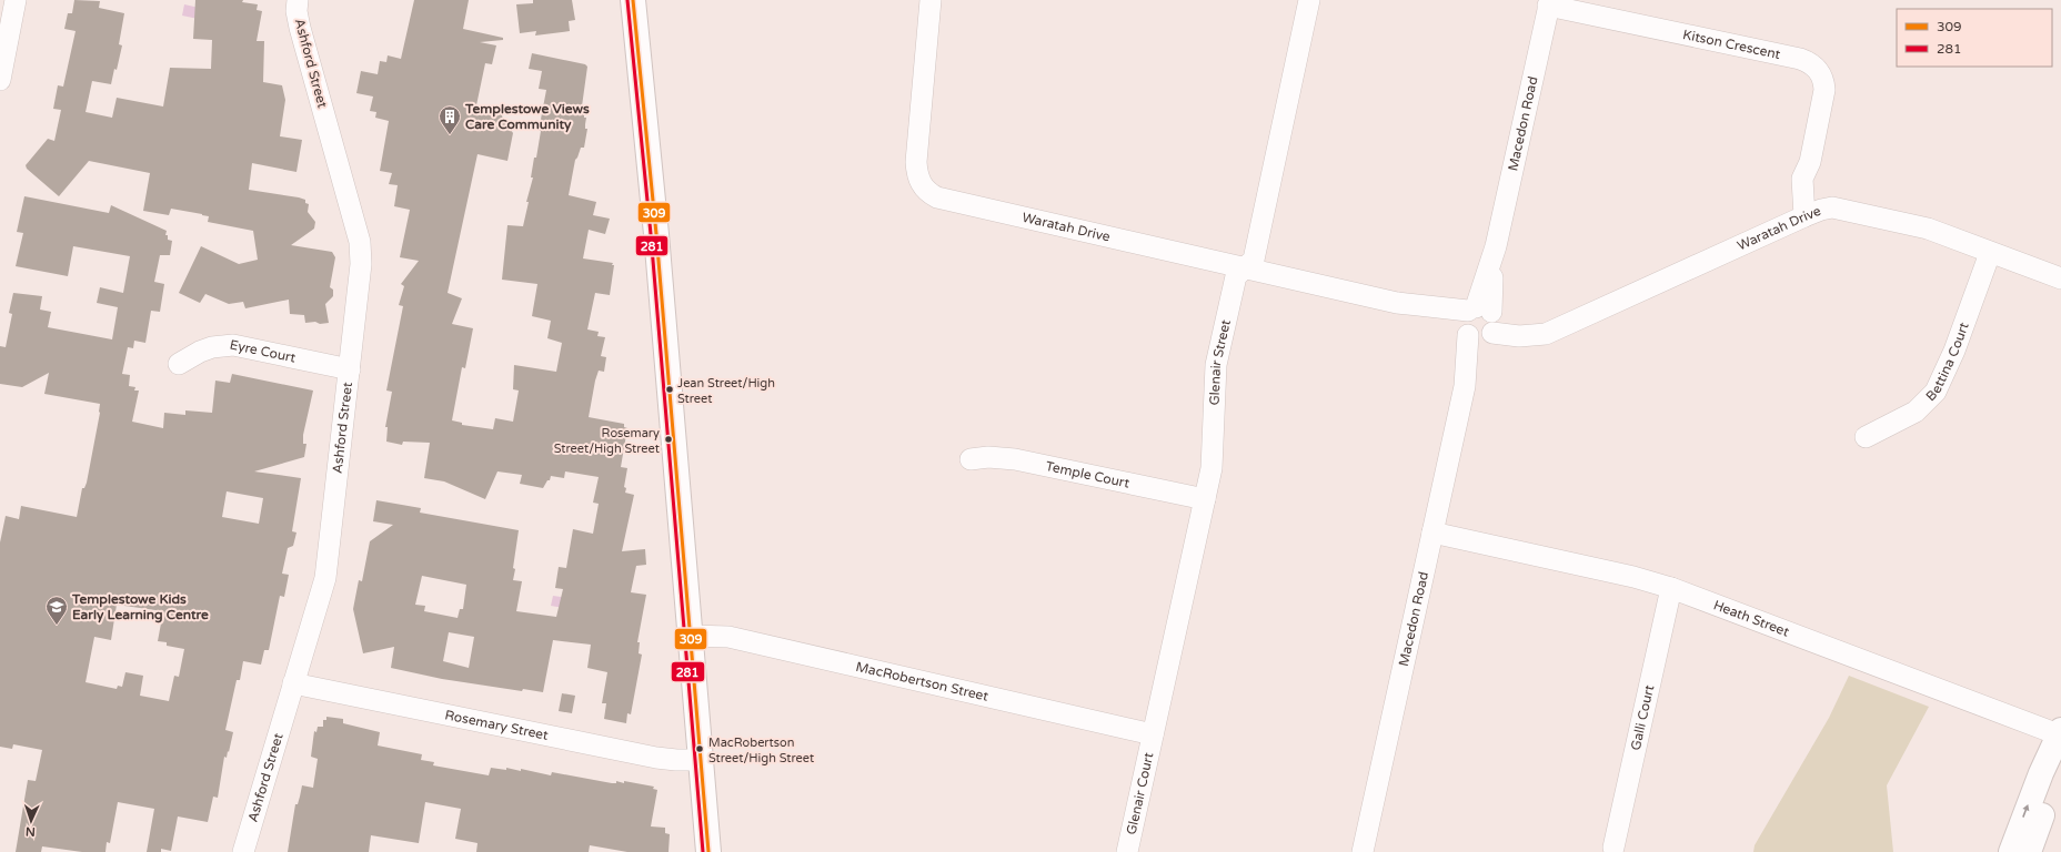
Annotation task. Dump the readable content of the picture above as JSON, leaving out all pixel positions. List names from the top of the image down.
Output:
{
  "streets": {
    "street": [
      "Kitson Crescent",
      "Ashford Street",
      "Macedon Road",
      "Waratah Drive",
      "Eyre Court",
      "Bettina Court",
      "Glenair Street",
      "Temple Court",
      "Heath Street",
      "MacRobertson Street",
      "Galli Court",
      "Rosemary Street",
      "Glenair Court"
    ]
  },
  "crossings": [
    ["Kitson Crescent", "Macedon Road"],
    ["Kitson Crescent", "Waratah Drive"],
    ["Ashford Street", "Eyre Court"],
    ["Ashford Street", "Rosemary Street"],
    ["Macedon Road", "Waratah Drive"],
    ["Macedon Road", "Heath Street"],
    ["Waratah Drive", "Bettina Court"],
    ["Waratah Drive", "Glenair Street"],
    ["Glenair Street", "Temple Court"],
    ["Glenair Street", "MacRobertson Street"],
    ["Glenair Street", "Glenair Court"],
    ["Heath Street", "Galli Court"],
    ["MacRobertson Street", "Glenair Court"]
  ],
  "places": {
    "building": ["Templestowe Views Care Community"],
    "other": ["Jean Street/High Street", "Rosemary Street/High Street", "MacRobertson Street/High Street"],
    "school or university": ["Templestowe Kids Early Learning Centre"]
  },
  "lines": ["transit line 309", "transit line 281"],
  "legend": ["309", "281"],
  "north": "bottom"
}
